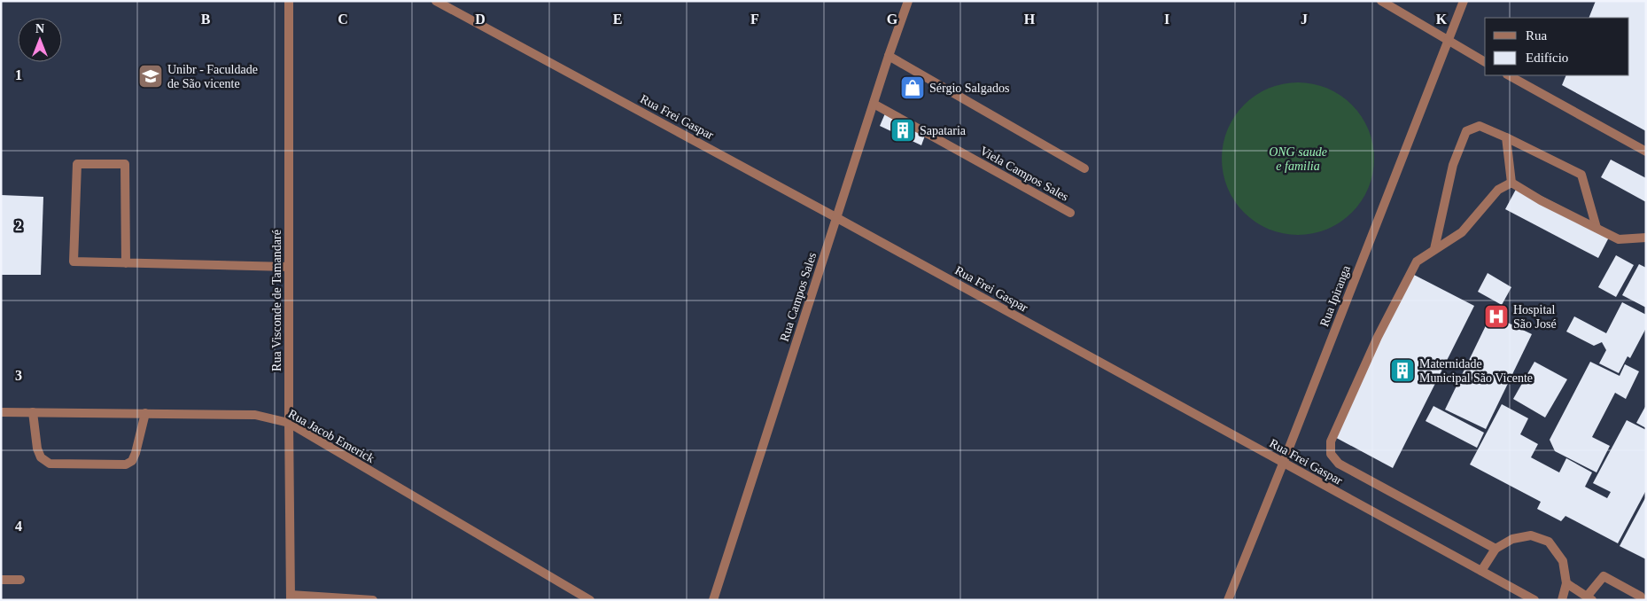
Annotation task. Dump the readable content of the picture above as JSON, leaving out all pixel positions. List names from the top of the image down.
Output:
{
  "streets": {
    "street": [
      "Rua Frei Gaspar",
      "Viela Campos Sales",
      "Rua Ipiranga",
      "Rua Campos Sales",
      "Rua Visconde de Tamandaré",
      "Rua Jacob Emerick"
    ]
  },
  "crossings": [
    ["Rua Frei Gaspar", "Rua Ipiranga"],
    ["Rua Frei Gaspar", "Rua Campos Sales"],
    ["Viela Campos Sales", "Rua Campos Sales"],
    ["Rua Visconde de Tamandaré", "Rua Jacob Emerick"]
  ],
  "parks": ["ONG saude e familia"],
  "places": {
    "school or university": ["Unibr - Faculdade de São vicente"],
    "shop": ["Sérgio Salgados"],
    "building": ["Sapataria", "Maternidade Municipal São Vicente"],
    "hospital": ["Hospital São José"]
  },
  "legend": ["Rua", "Edifício"],
  "north": "top",
  "grid": {
    "columns": [
      "B",
      "C",
      "D",
      "E",
      "F",
      "G",
      "H",
      "I",
      "J",
      "K"
    ],
    "rows": [
      "1",
      "2",
      "3",
      "4"
    ]
  }
}
